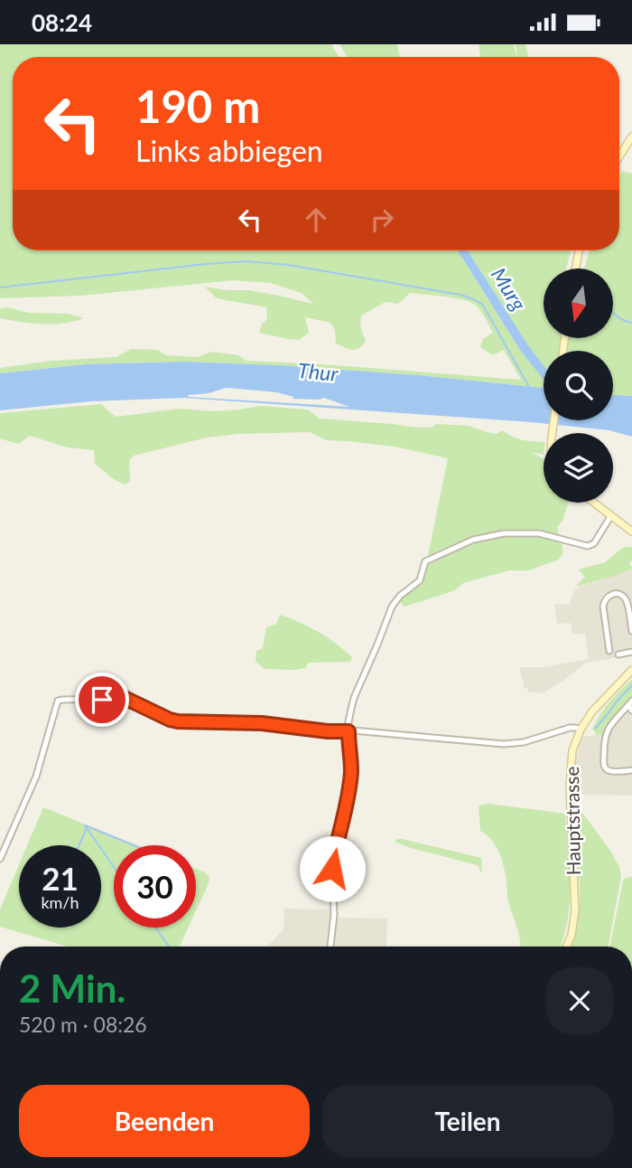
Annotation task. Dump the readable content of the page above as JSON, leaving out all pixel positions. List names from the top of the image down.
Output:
{
  "streets": {
    "main road": ["Hauptstrasse"]
  },
  "water": ["Murg", "Thur"],
  "north": "bottom",
  "page": {
    "status": "08:24",
    "turn": ["190 m", "Links abbiegen"],
    "speed": "21 km/h",
    "limit": "30",
    "heading": ["2 Min.", "520 m · 08:26"],
    "buttons": ["Beenden", "Teilen"]
  }
}
